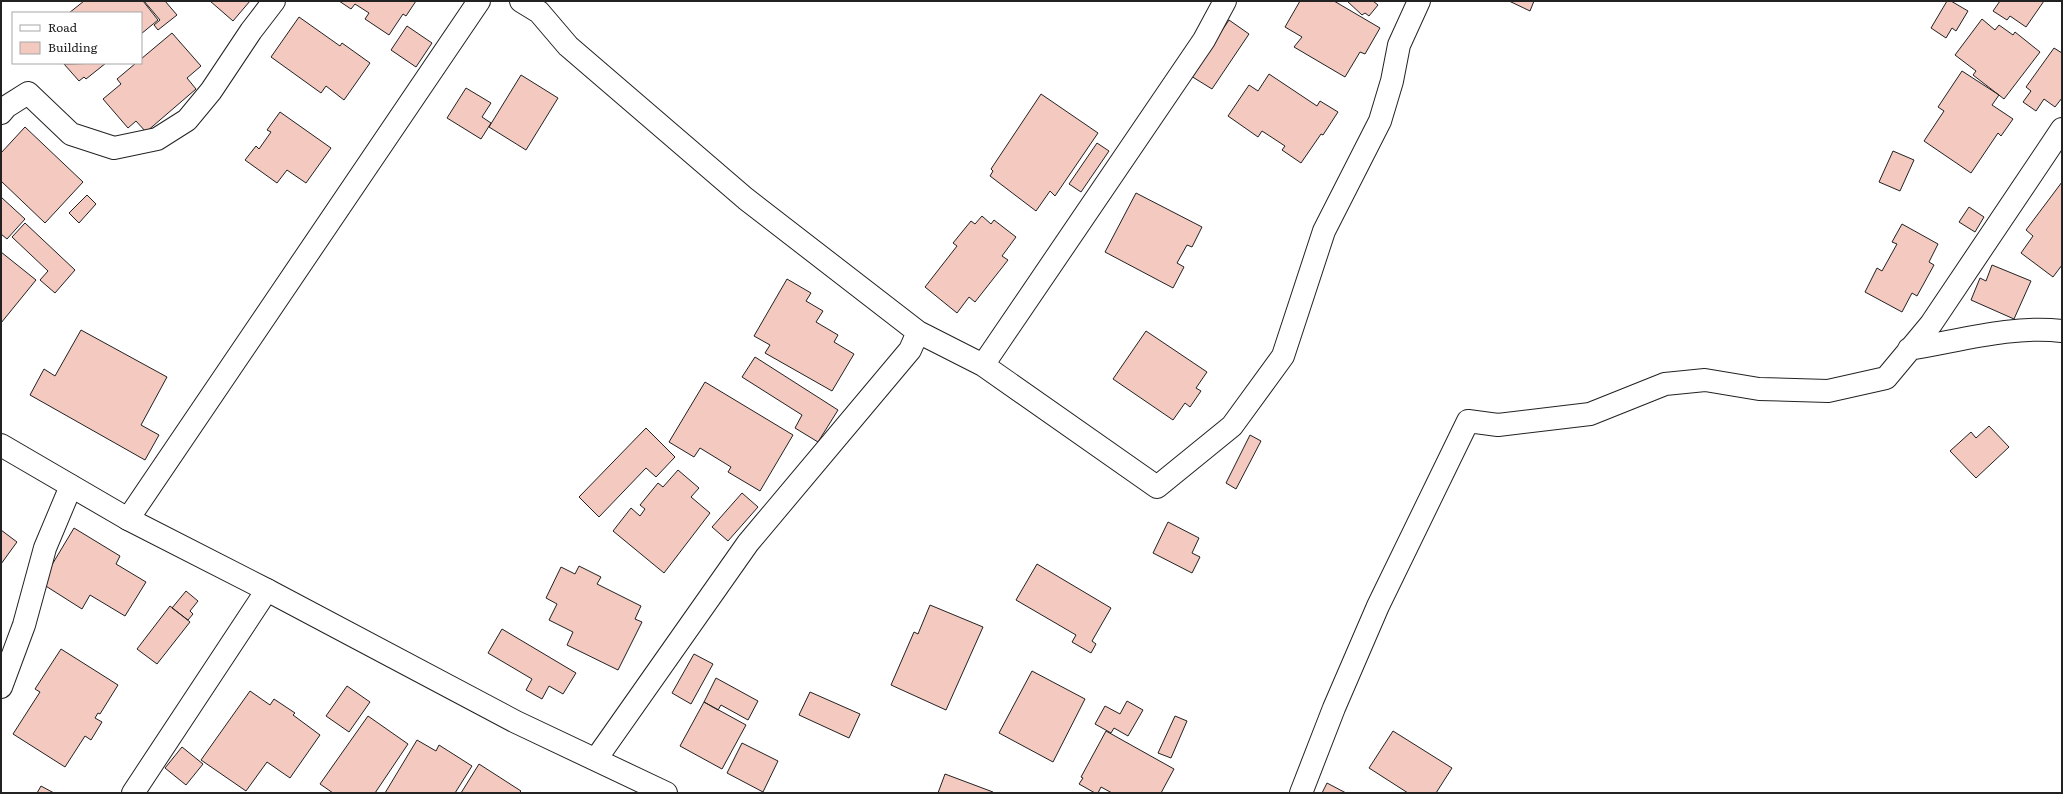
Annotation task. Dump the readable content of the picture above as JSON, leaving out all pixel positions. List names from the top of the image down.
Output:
{
  "legend": ["Road", "Building"]
}
